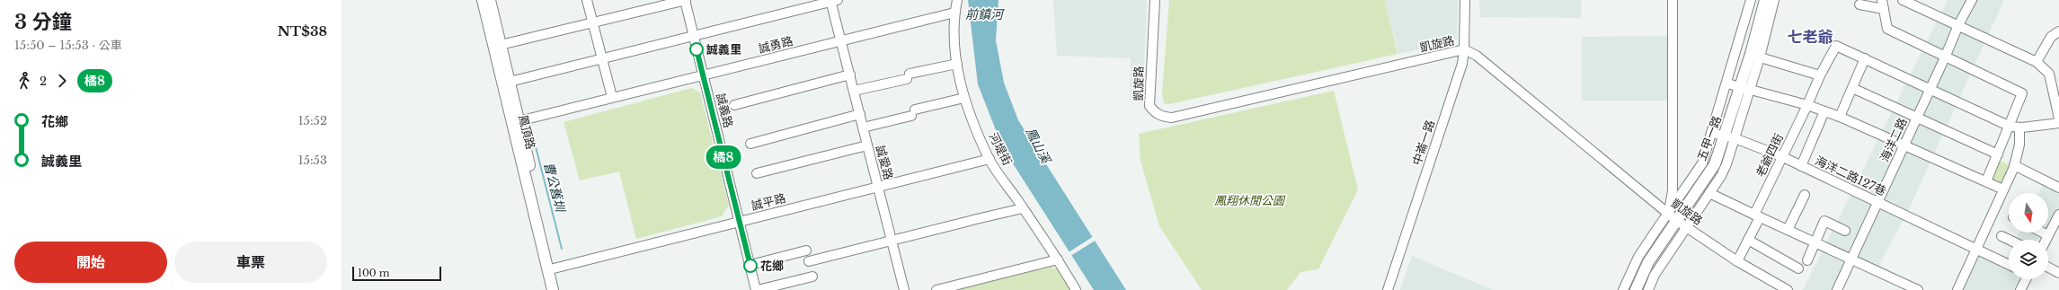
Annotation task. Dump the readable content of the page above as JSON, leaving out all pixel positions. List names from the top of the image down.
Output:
{
  "streets": {
    "main road": ["鳳頂路", "五甲一路"],
    "street": [
      "凱旋路",
      "誠勇路",
      "誠義路",
      "海洋二路",
      "中崙一路",
      "河堤街",
      "老爺四街",
      "誠愛路",
      "海洋二路127巷",
      "誠平路"
    ]
  },
  "crossings": [
    ["凱旋路", "五甲一路"],
    ["凱旋路", "中崙一路"],
    ["凱旋路", "老爺四街"],
    ["誠勇路", "誠義路"],
    ["誠勇路", "鳳頂路"],
    ["誠勇路", "河堤街"],
    ["誠勇路", "誠愛路"],
    ["誠義路", "誠平路"],
    ["鳳頂路", "誠平路"],
    ["五甲一路", "海洋二路127巷"],
    ["海洋二路", "海洋二路127巷"],
    ["河堤街", "誠平路"],
    ["老爺四街", "海洋二路127巷"],
    ["誠愛路", "誠平路"]
  ],
  "districts": ["七老爺"],
  "water": ["前鎮河", "鳳山溪", "曹公舊圳"],
  "parks": ["鳳翔休閒公園"],
  "places": ["誠義里", "花鄉"],
  "lines": ["bus line 橘8"],
  "scale_bar": "100 m",
  "north": "bottom",
  "page": {
    "heading": ["3 分鐘", "15:50 – 15:53 · 公車", "NT$38"],
    "on_map": "橘8",
    "legs": ["2", "橘8"],
    "list": [
      {
        "name": "花鄉",
        "value": "15:52"
      },
      {
        "name": "誠義里",
        "value": "15:53"
      }
    ],
    "buttons": ["開始", "車票"],
    "scale": "100 m"
  }
}
